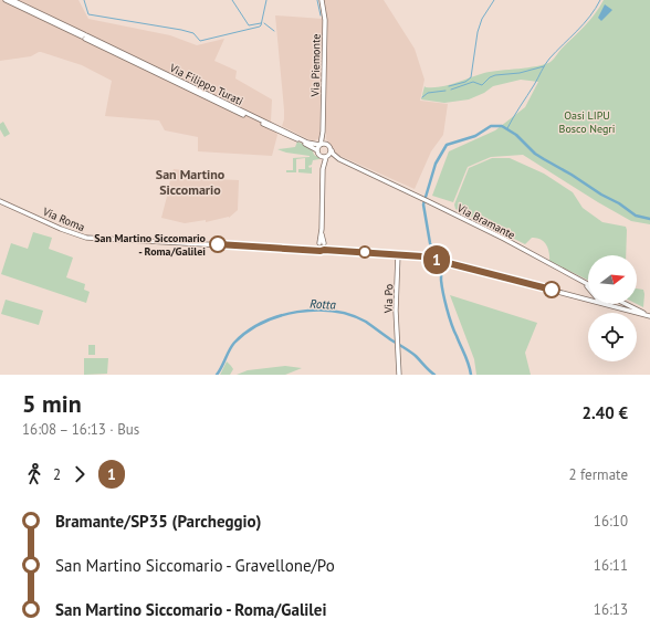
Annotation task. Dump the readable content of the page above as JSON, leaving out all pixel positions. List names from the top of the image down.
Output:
{
  "streets": {
    "street": [
      "Via Piemonte",
      "Via Filippo Turati",
      "Via Roma",
      "Via Bramante",
      "Via Po"
    ]
  },
  "crossings": [
    ["Via Piemonte", "Via Filippo Turati"],
    ["Via Bramante", "Via Po"]
  ],
  "districts": ["San Martino Siccomario"],
  "water": ["Rotta"],
  "parks": ["Oasi LIPU Bosco Negri"],
  "places": ["San Martino Siccomario - Roma/Galilei"],
  "lines": ["bus line 1"],
  "north": "right",
  "page": {
    "on_map": "1",
    "heading": ["5 min", "16:08 – 16:13 · Bus", "2.40 €"],
    "legs": ["2", "1", "2 fermate"],
    "list": [
      {
        "name": "Bramante/SP35 (Parcheggio)",
        "value": "16:10"
      },
      {
        "name": "San Martino Siccomario - Gravellone/Po",
        "value": "16:11"
      },
      {
        "name": "San Martino Siccomario - Roma/Galilei",
        "value": "16:13"
      }
    ]
  }
}
